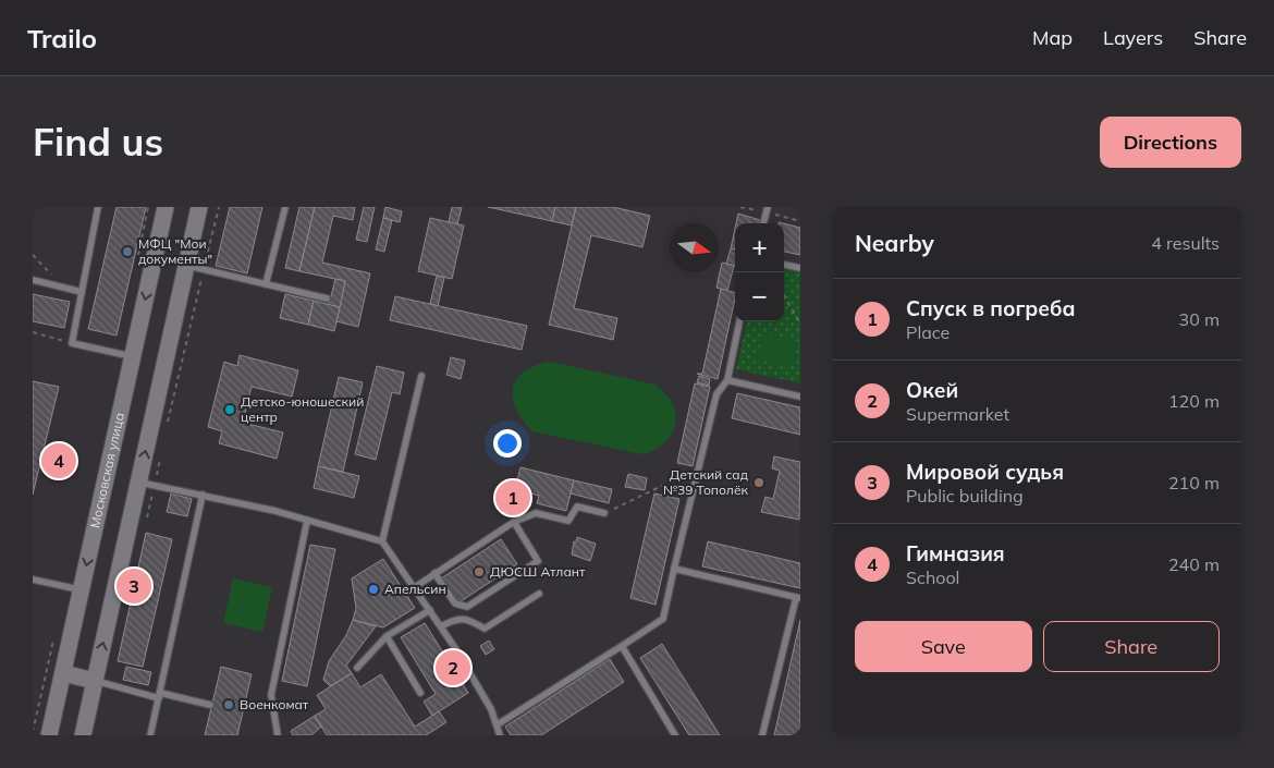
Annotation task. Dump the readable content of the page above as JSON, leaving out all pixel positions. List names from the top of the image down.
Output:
{
  "streets": {
    "main road": ["Московская улица"]
  },
  "places": [
    "МФЦ \"Мои документы\"",
    "Детско-юношеский центр",
    "Детский сад №39 Тополёк",
    "ДЮСШ Атлант",
    "Апельсин",
    "Военкомат"
  ],
  "north": "right",
  "page": {
    "header": "Trailo",
    "nav": ["Map", "Layers", "Share"],
    "buttons": [
      "Directions",
      ["Save", "Share"]
    ],
    "title": "Find us",
    "heading": ["Nearby", "4 results"],
    "map_buttons": ["+", "−"],
    "list": [
      {
        "mark": "1",
        "name": "Спуск в погреба",
        "note": "Place",
        "value": "30 m"
      },
      {
        "mark": "2",
        "name": "Окей",
        "note": "Supermarket",
        "value": "120 m"
      },
      {
        "mark": "3",
        "name": "Мировой судья",
        "note": "Public building",
        "value": "210 m"
      },
      {
        "mark": "4",
        "name": "Гимназия",
        "note": "School",
        "value": "240 m"
      }
    ],
    "pins": [
      "4",
      "1",
      "3",
      "2"
    ]
  }
}
